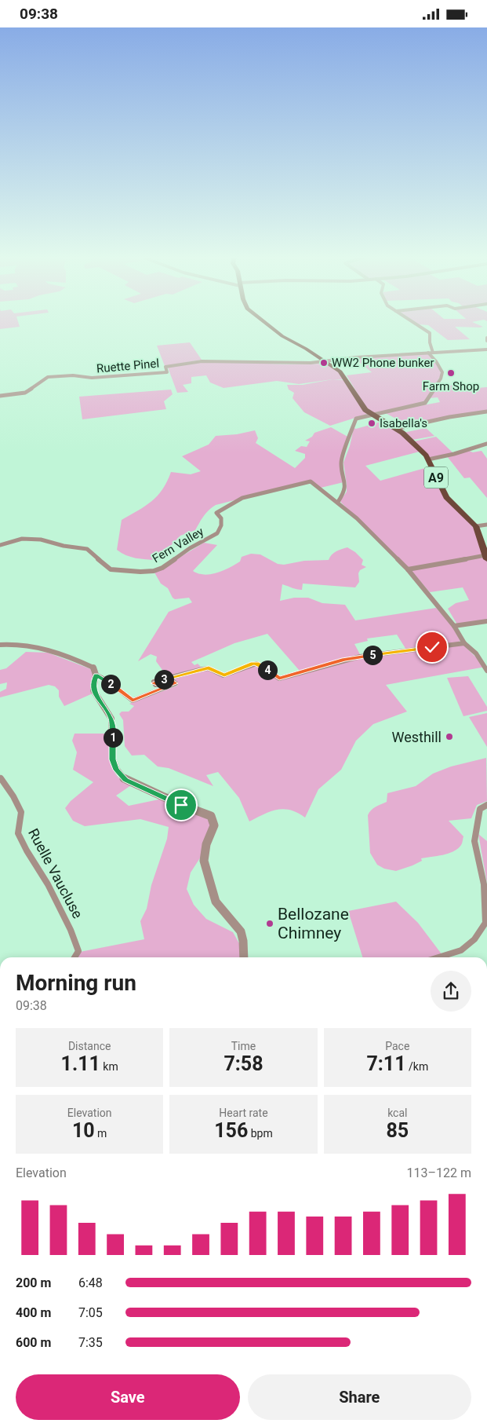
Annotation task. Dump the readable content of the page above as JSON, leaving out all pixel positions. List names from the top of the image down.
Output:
{
  "streets": {
    "main road": ["A9"],
    "street": ["Ruette Pinel", "Fern Valley", "Ruelle Vaucluse"]
  },
  "crossings": [
    ["Ruette Pinel", "A9"]
  ],
  "places": [
    "WW2 Phone bunker",
    "Farm Shop",
    "Isabella's",
    "Westhill",
    "Bellozane Chimney"
  ],
  "page": {
    "status": "09:38",
    "pins": [
      "5",
      "4",
      "3",
      "2",
      "1"
    ],
    "heading": ["Morning run", "09:38"],
    "stats": [
      ["Distance", "1.11 km"],
      ["Time", "7:58"],
      ["Pace", "7:11 /km"],
      ["Elevation", "10 m"],
      ["Heart rate", "156 bpm"],
      ["kcal", "85"]
    ],
    "chart": ["Elevation", "113–122 m"],
    "list": [
      {
        "name": "200 m",
        "note": "6:48"
      },
      {
        "name": "400 m",
        "note": "7:05"
      },
      {
        "name": "600 m",
        "note": "7:35"
      }
    ],
    "buttons": ["Save", "Share"]
  }
}
